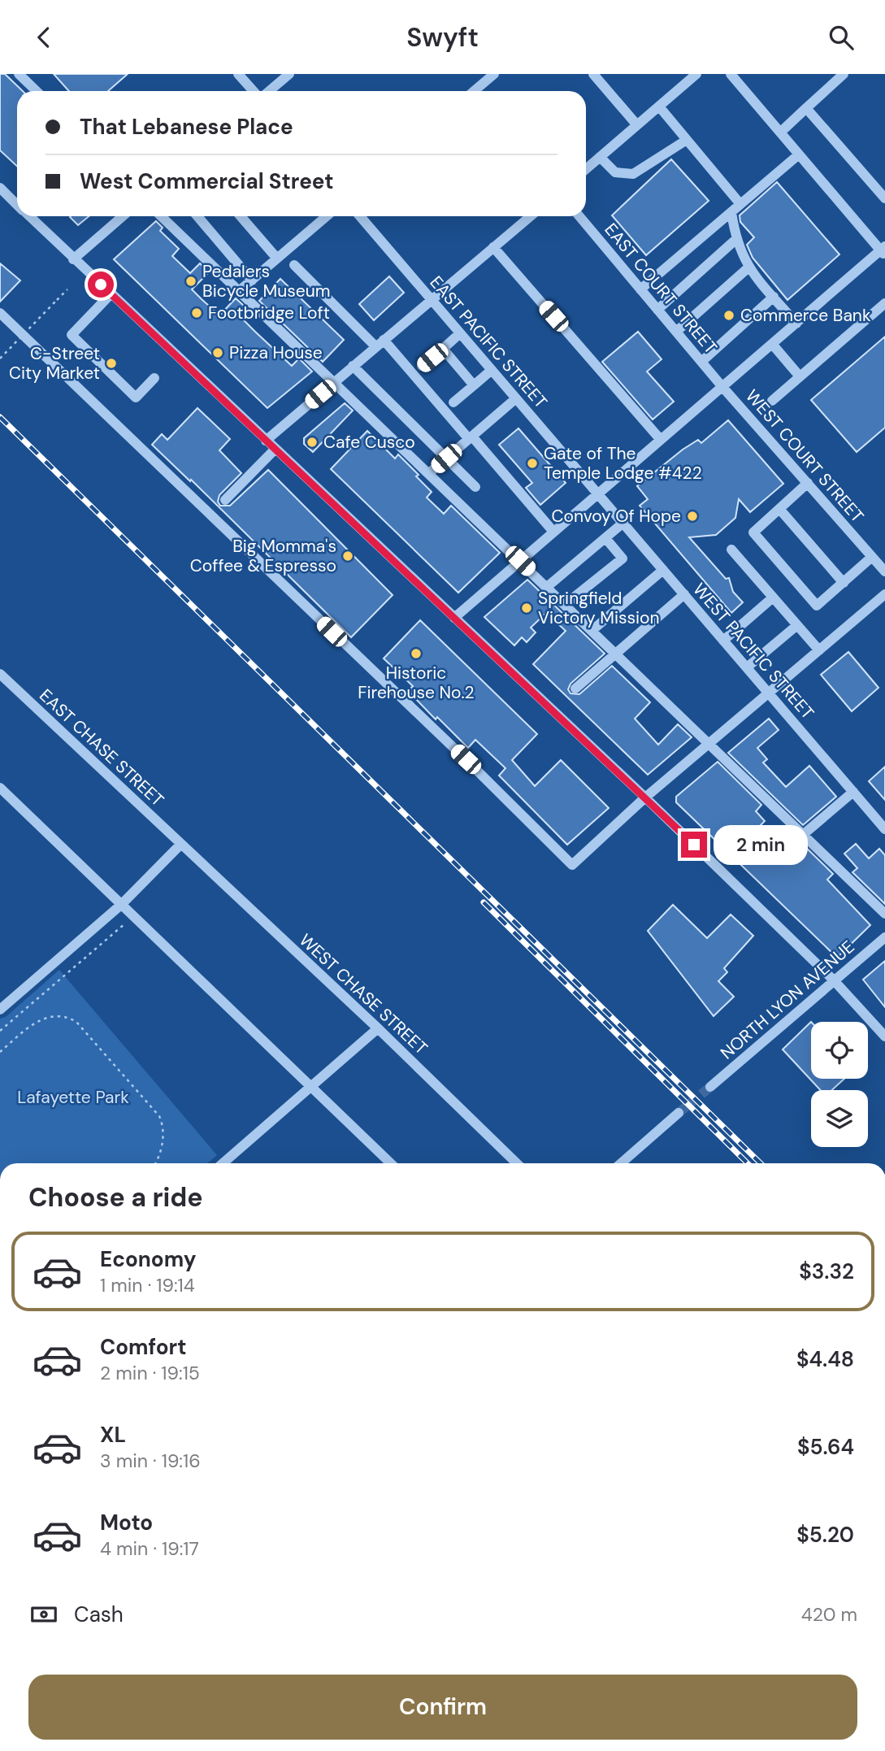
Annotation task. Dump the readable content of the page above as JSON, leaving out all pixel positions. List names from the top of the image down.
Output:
{
  "streets": {
    "street": [
      "EAST COURT STREET",
      "EAST PACIFIC STREET",
      "WEST COURT STREET",
      "WEST PACIFIC STREET",
      "EAST CHASE STREET",
      "WEST CHASE STREET",
      "NORTH LYON AVENUE"
    ]
  },
  "crossings": [
    ["EAST COURT STREET", "WEST COURT STREET"],
    ["EAST PACIFIC STREET", "WEST PACIFIC STREET"],
    ["EAST CHASE STREET", "WEST CHASE STREET"]
  ],
  "parks": ["Lafayette Park"],
  "places": [
    "Pedalers Bicycle Museum",
    "Footbridge Loft",
    "Commerce Bank",
    "Pizza House",
    "C-Street City Market",
    "Cafe Cusco",
    "Gate of The Temple Lodge #422",
    "Convoy Of Hope",
    "Big Momma's Coffee & Espresso",
    "Springfield Victory Mission",
    "Historic Firehouse No.2"
  ],
  "page": {
    "header": "Swyft",
    "banner": ["That Lebanese Place", "West Commercial Street"],
    "bubble": "2 min",
    "heading": "Choose a ride",
    "list": [
      {
        "name": "Economy",
        "note": "1 min · 19:14",
        "value": "$3.32"
      },
      {
        "name": "Comfort",
        "note": "2 min · 19:15",
        "value": "$4.48"
      },
      {
        "name": "XL",
        "note": "3 min · 19:16",
        "value": "$5.64"
      },
      {
        "name": "Moto",
        "note": "4 min · 19:17",
        "value": "$5.20"
      }
    ],
    "pay": ["Cash", "420 m"],
    "buttons": "Confirm"
  }
}
